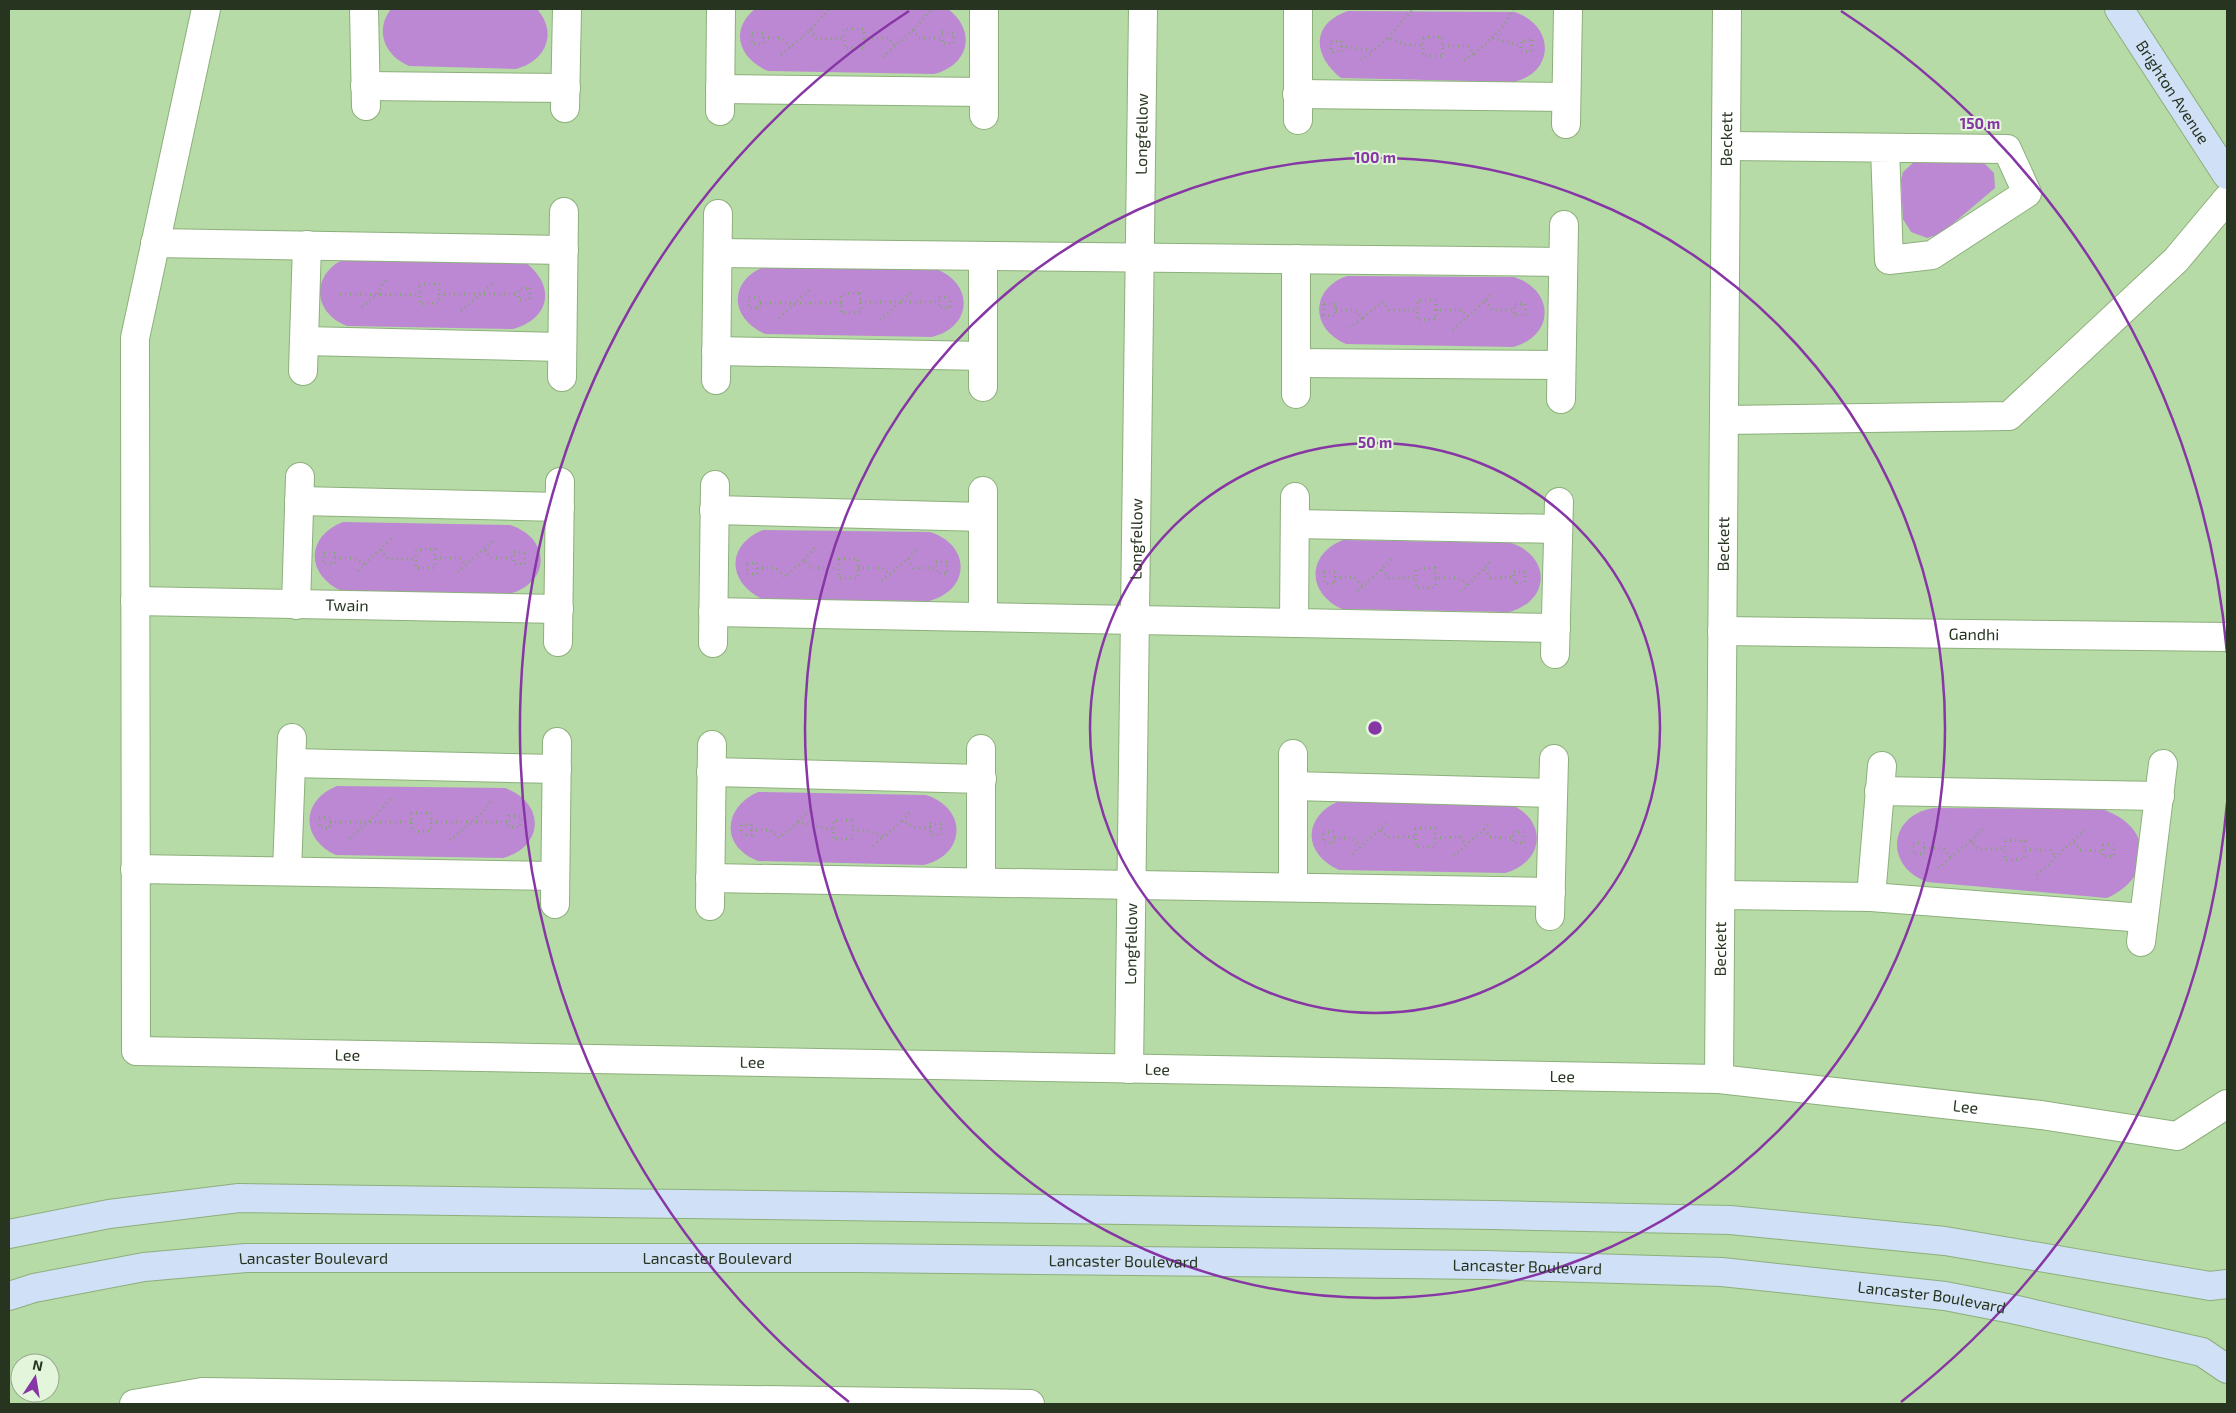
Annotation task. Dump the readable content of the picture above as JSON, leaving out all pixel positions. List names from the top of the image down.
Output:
{
  "streets": {
    "main road": ["Brighton Avenue", "Lancaster Boulevard"],
    "street": [
      "Longfellow",
      "Beckett",
      "Twain",
      "Gandhi",
      "Lee"
    ]
  },
  "crossings": [
    ["Longfellow", "Lee"],
    ["Beckett", "Gandhi"],
    ["Beckett", "Lee"]
  ],
  "north": "top",
  "rings": ["150 m", "100 m", "50 m"]
}
